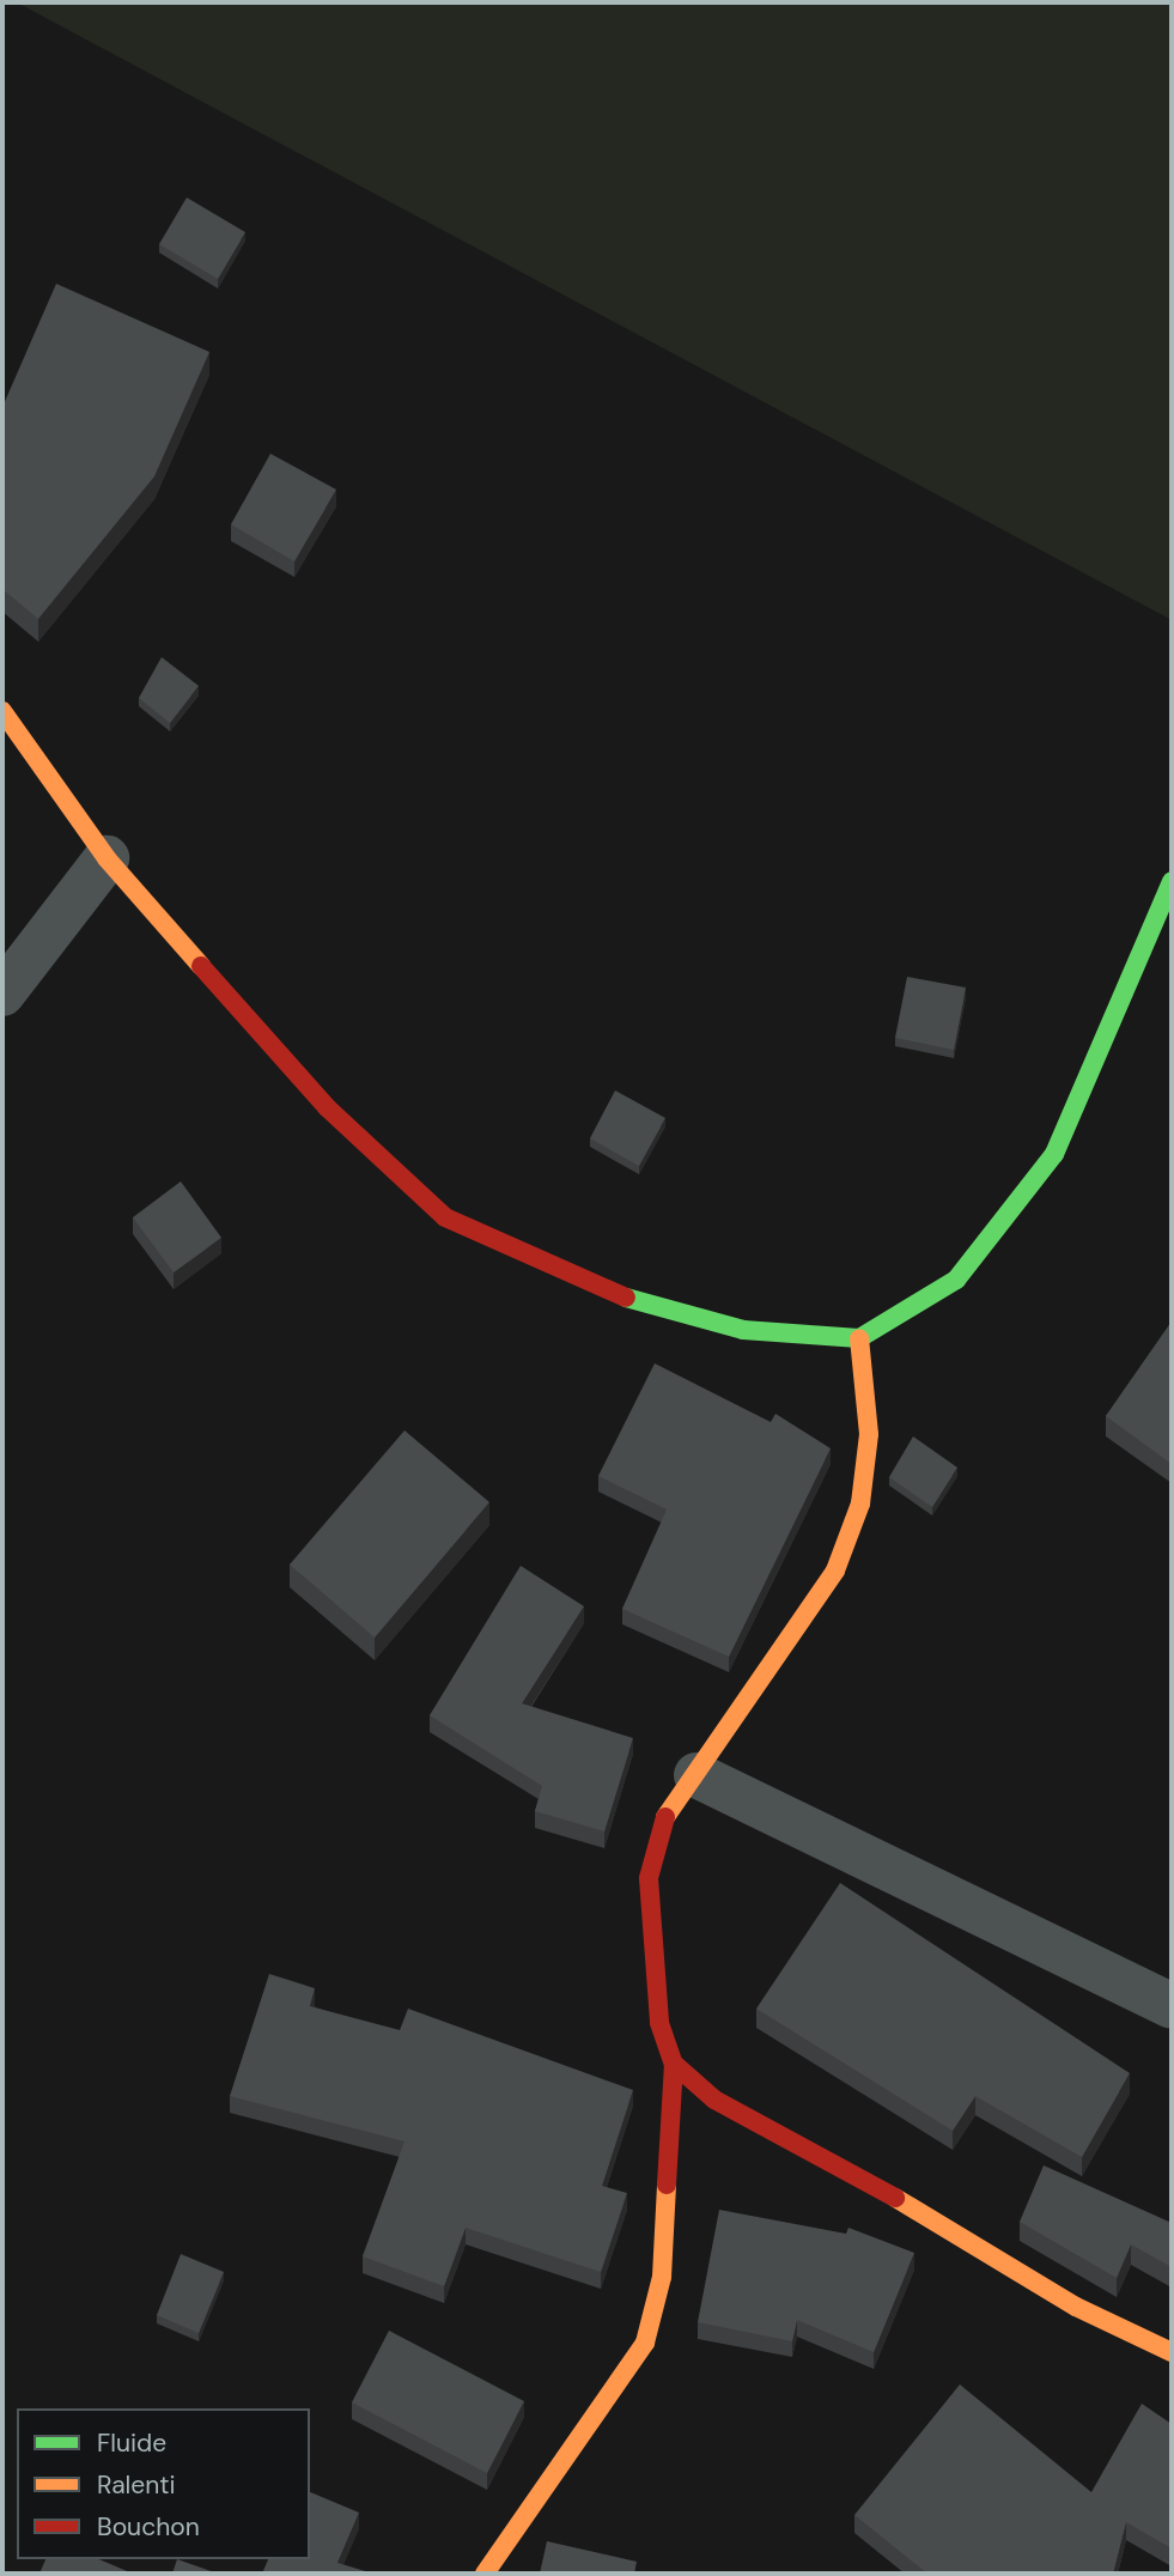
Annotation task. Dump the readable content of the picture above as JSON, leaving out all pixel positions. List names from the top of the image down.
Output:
{
  "legend": ["Fluide", "Ralenti", "Bouchon"]
}
